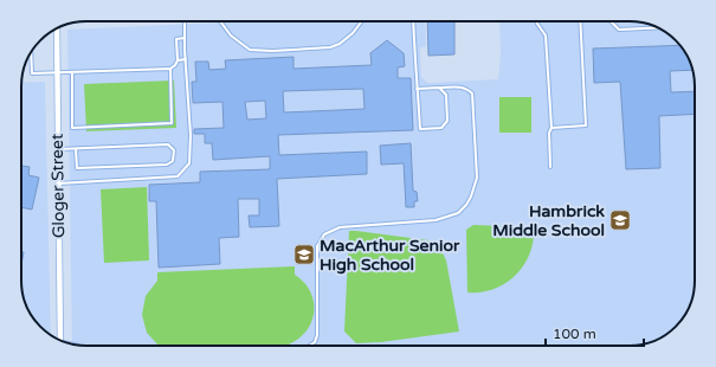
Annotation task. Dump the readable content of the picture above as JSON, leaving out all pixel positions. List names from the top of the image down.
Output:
{
  "streets": {
    "street": ["Gloger Street"]
  },
  "places": {
    "school or university": ["Hambrick Middle School", "MacArthur Senior High School"]
  },
  "scale_bar": "100 m"
}
